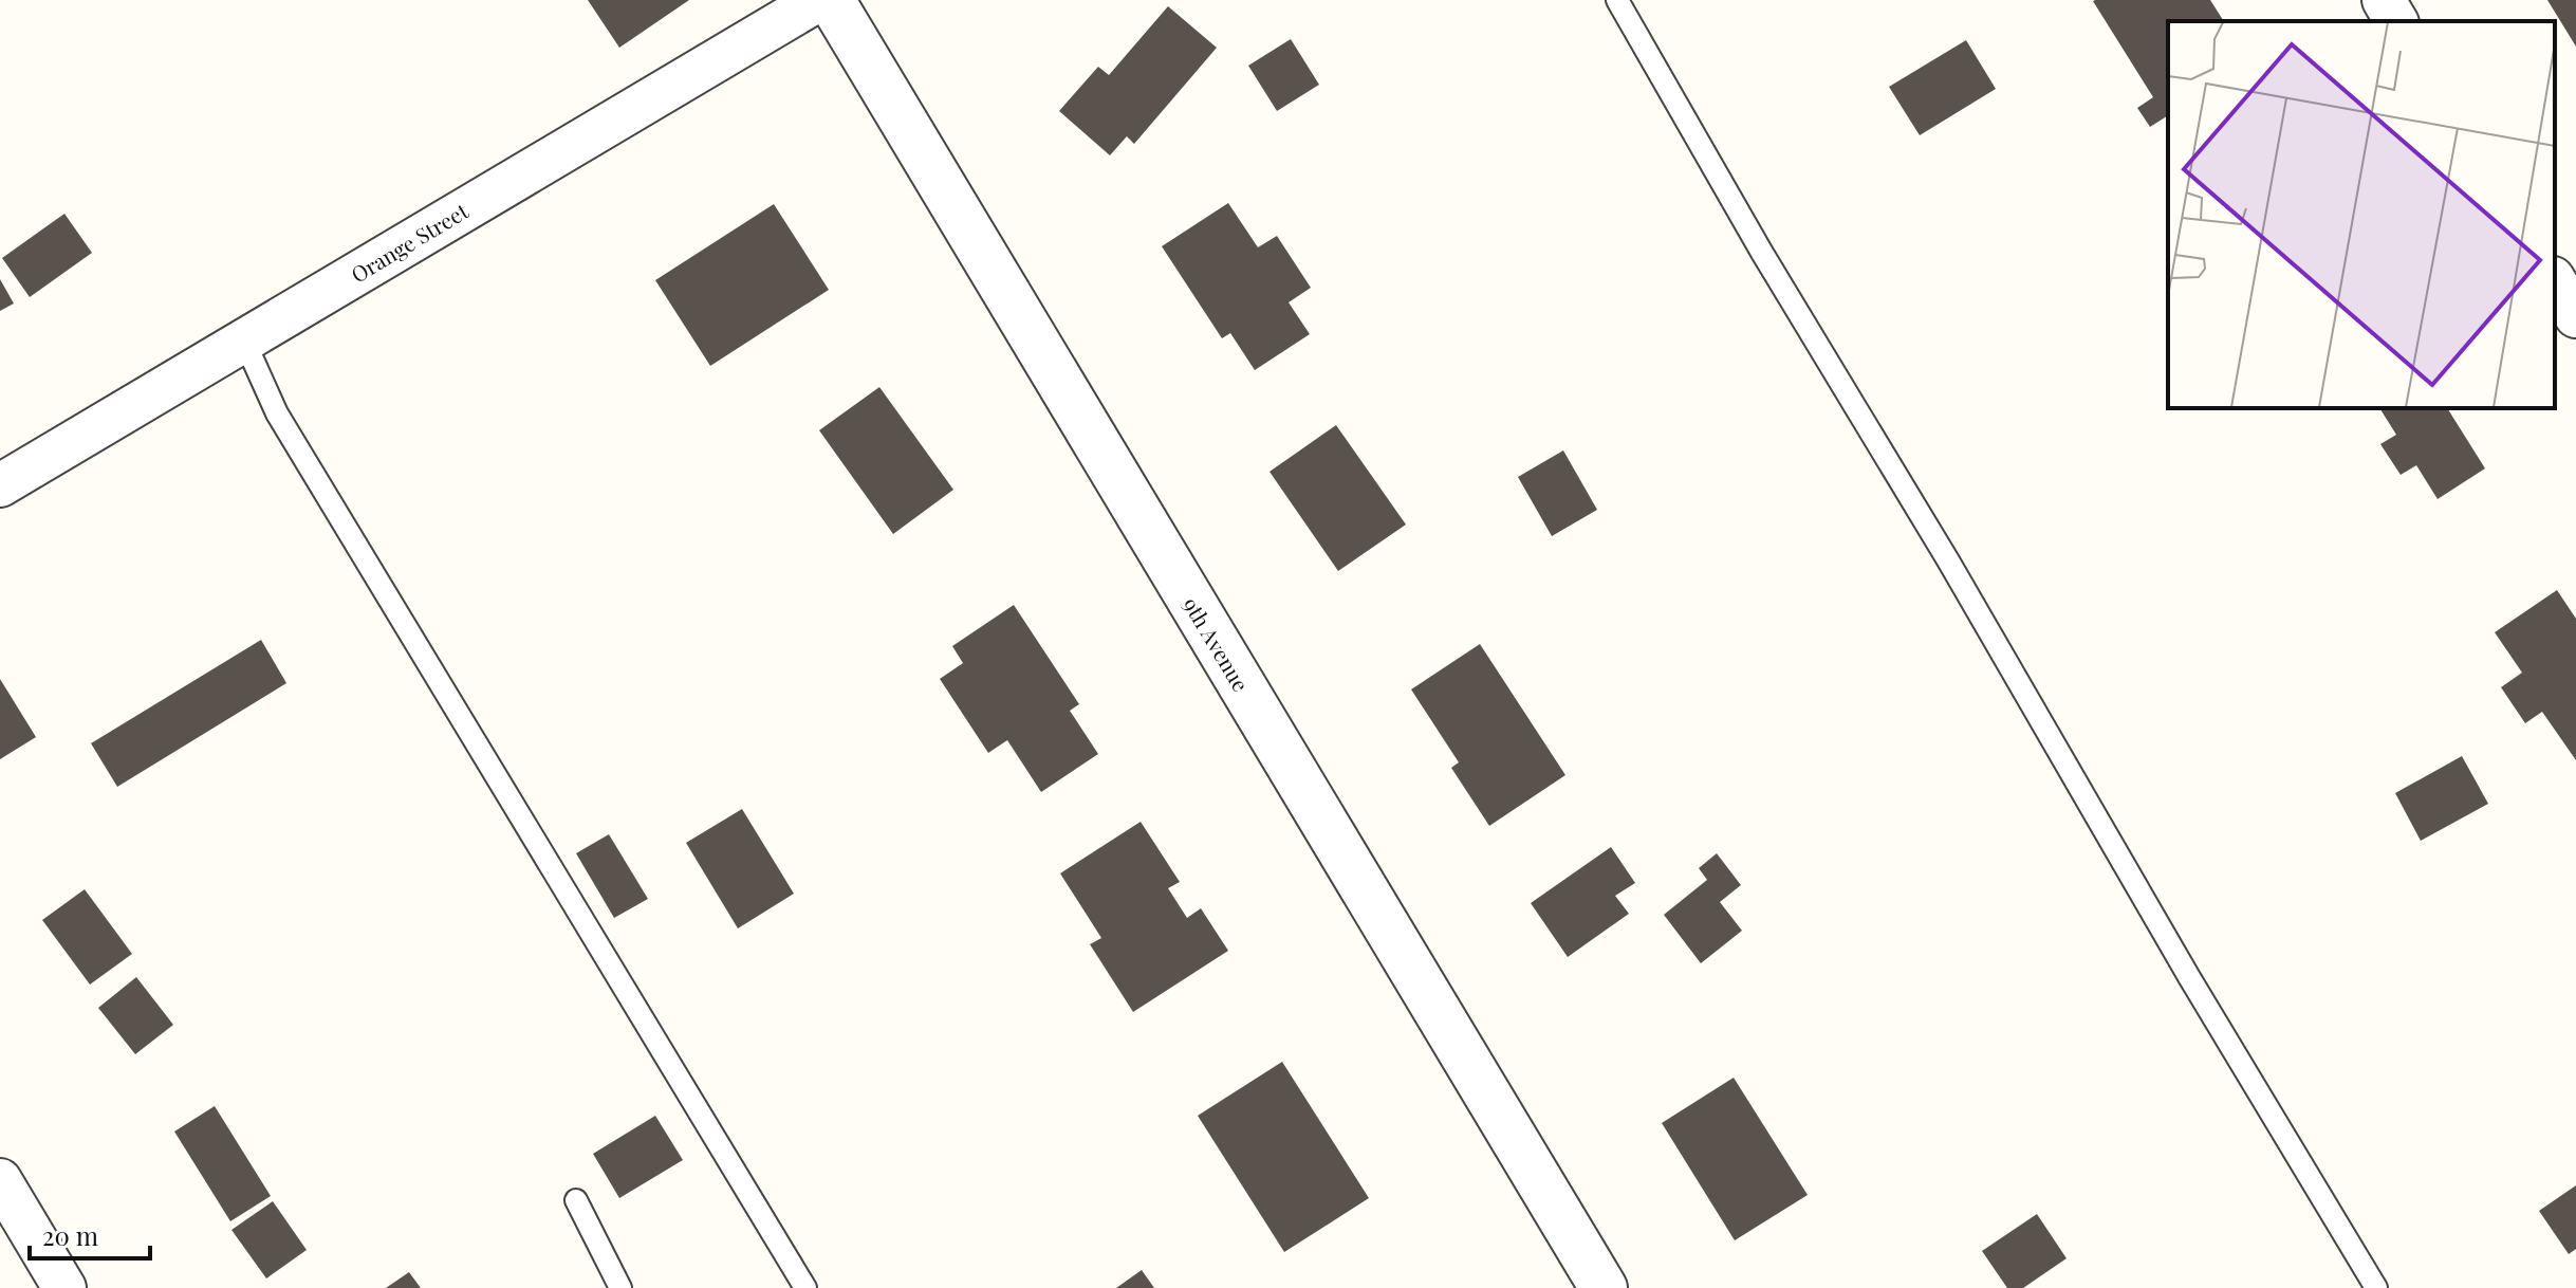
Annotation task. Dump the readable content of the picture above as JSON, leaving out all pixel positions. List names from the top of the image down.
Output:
{
  "streets": {
    "street": ["Orange Street", "9th Avenue"]
  },
  "scale_bar": "20 m"
}
